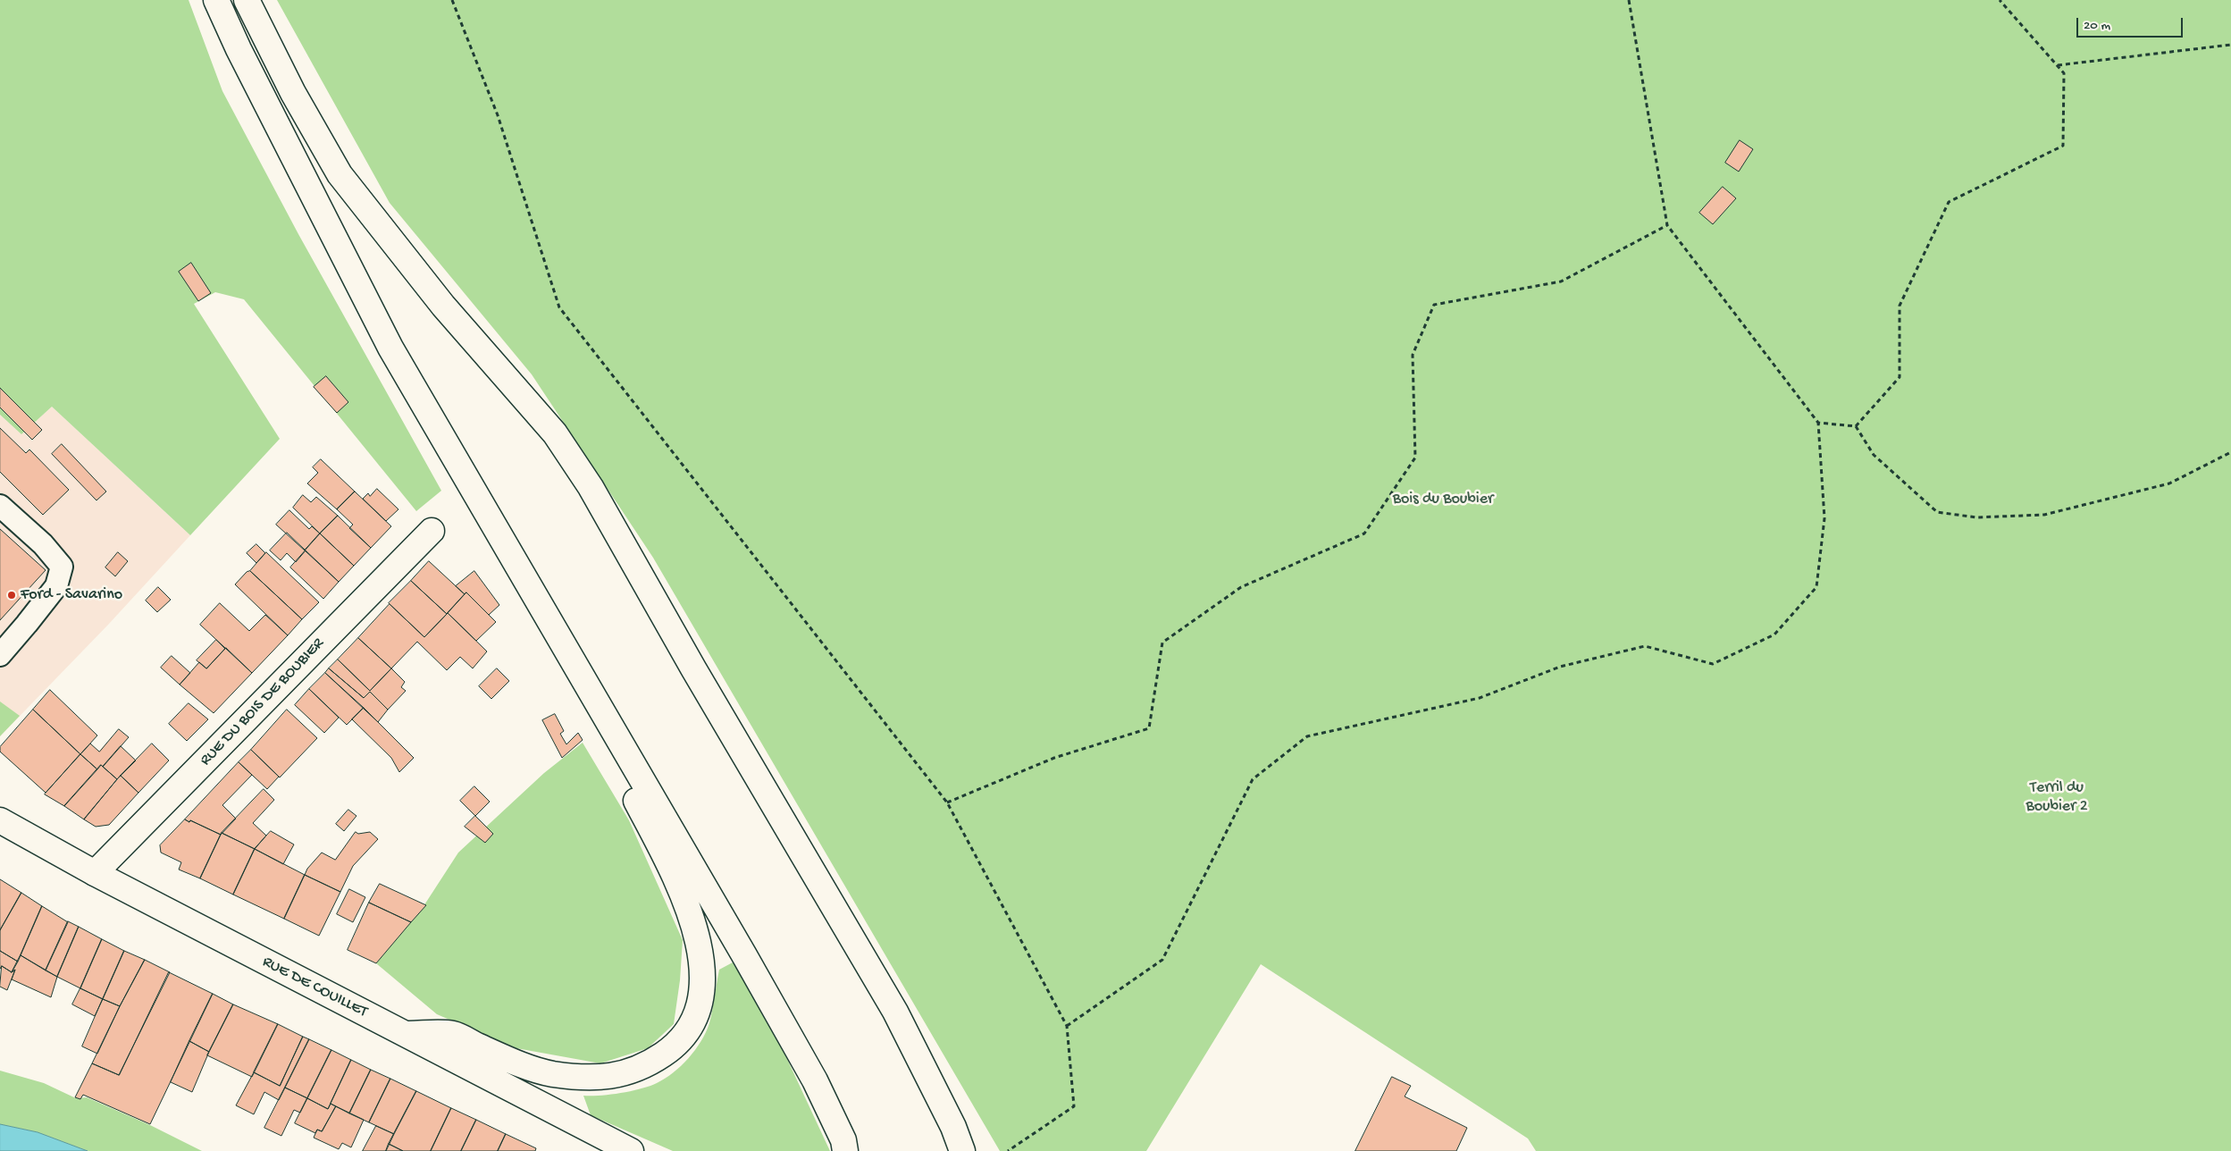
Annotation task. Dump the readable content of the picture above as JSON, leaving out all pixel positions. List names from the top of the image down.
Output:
{
  "streets": {
    "main road": ["RUE DU BOIS DE BOUBIER", "RUE DE COUILLET"]
  },
  "crossings": [
    ["RUE DU BOIS DE BOUBIER", "RUE DE COUILLET"]
  ],
  "parks": ["Bois du Boubier", "Terril du Boubier 2"],
  "places": ["Ford - Savarino"],
  "scale_bar": "20 m"
}
